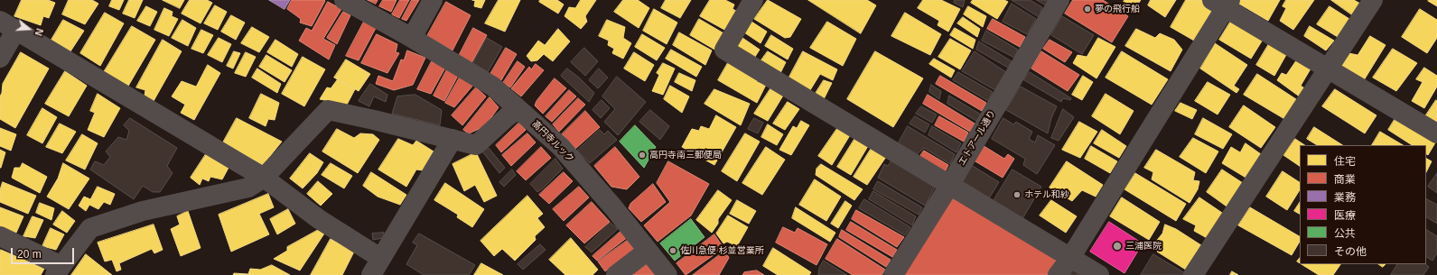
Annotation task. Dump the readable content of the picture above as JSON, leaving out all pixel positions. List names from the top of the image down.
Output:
{
  "streets": {
    "street": ["エトアール通り", "高円寺ルック"]
  },
  "places": [
    "夢の飛行船",
    "高円寺南三郵便局",
    "ホテル和紗",
    "三浦医院",
    "佐川急便 杉並営業所"
  ],
  "legend": [
    "住宅",
    "商業",
    "業務",
    "医療",
    "公共",
    "その他"
  ],
  "scale_bar": "20 m",
  "north": "right"
}
